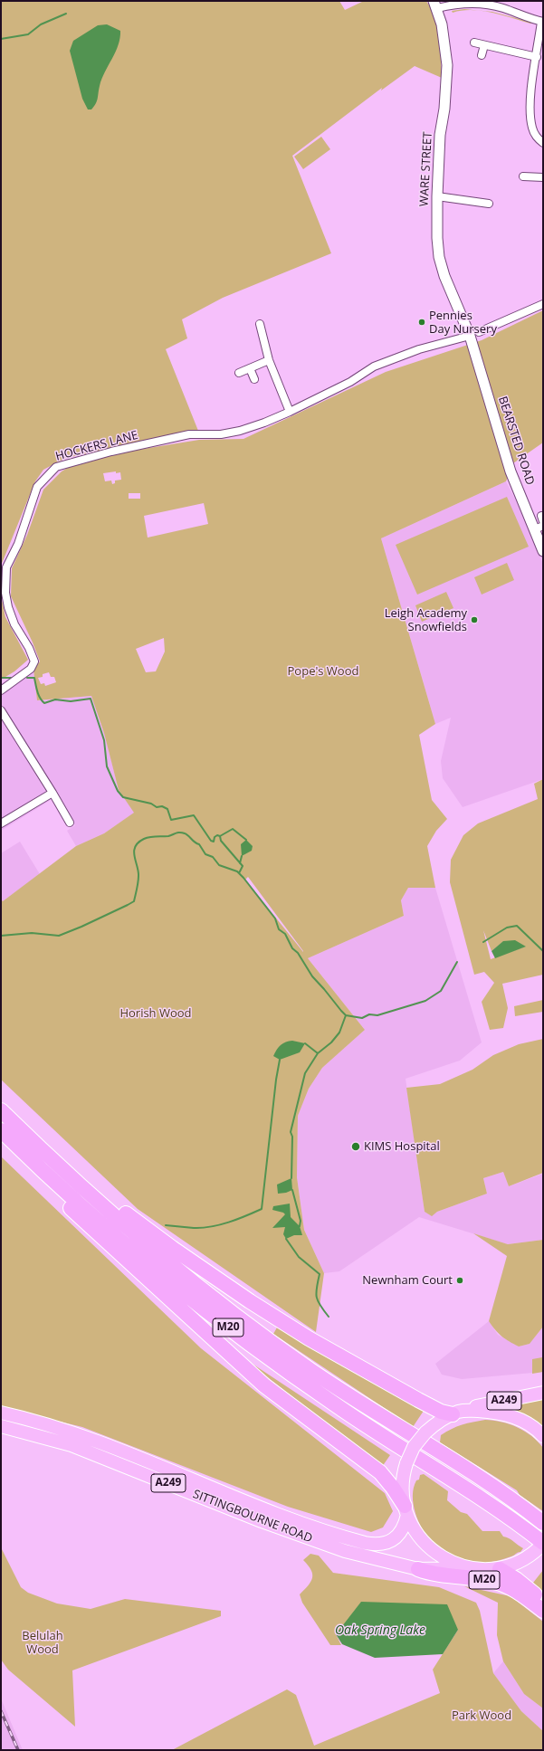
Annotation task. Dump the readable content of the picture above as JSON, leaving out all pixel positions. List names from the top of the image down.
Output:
{
  "streets": {
    "highway": ["M20", "A249", "SITTINGBOURNE ROAD"],
    "street": ["WARE STREET", "BEARSTED ROAD", "HOCKERS LANE"]
  },
  "crossings": [
    ["WARE STREET", "BEARSTED ROAD"],
    ["WARE STREET", "HOCKERS LANE"],
    ["BEARSTED ROAD", "HOCKERS LANE"],
    ["M20", "A249"],
    ["M20", "SITTINGBOURNE ROAD"]
  ],
  "water": ["Oak Spring Lake"],
  "parks": [
    "Pope's Wood",
    "Horish Wood",
    "Belulah Wood",
    "Park Wood"
  ],
  "places": [
    "Pennies Day Nursery",
    "Leigh Academy Snowfields",
    "KIMS Hospital",
    "Newnham Court"
  ]
}
